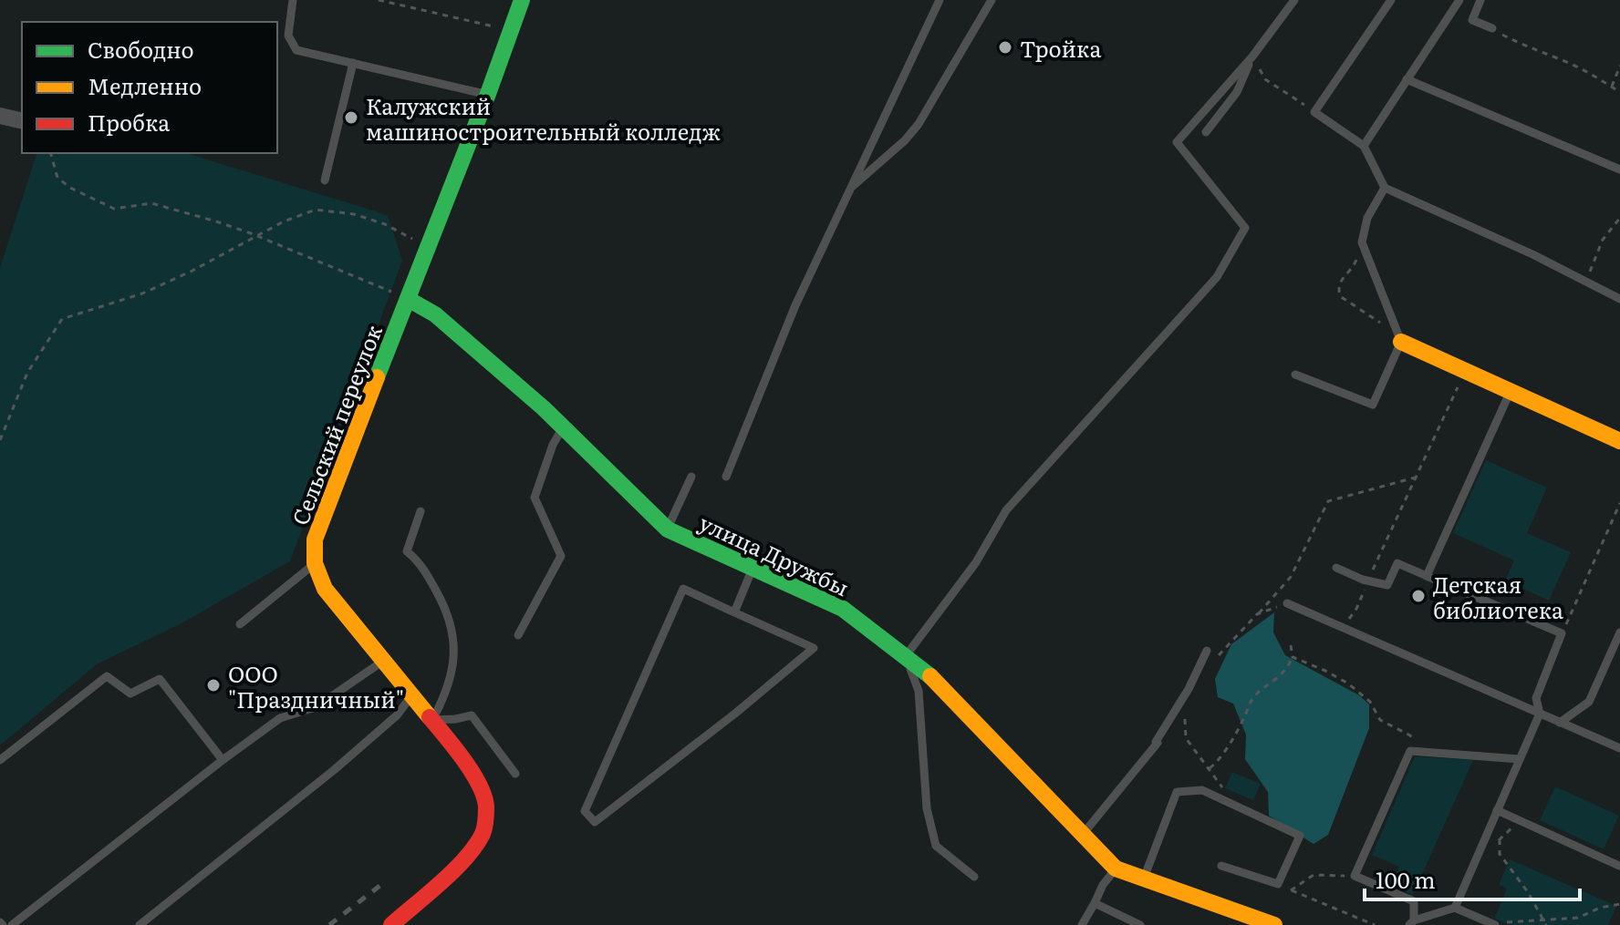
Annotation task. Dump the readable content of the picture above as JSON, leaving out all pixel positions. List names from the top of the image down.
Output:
{
  "streets": {
    "street": ["Сельский переулок", "улица Дружбы"]
  },
  "crossings": [
    ["Сельский переулок", "улица Дружбы"]
  ],
  "places": [
    "Тройка",
    "Калужский машиностроительный колледж",
    "Детская библиотека",
    "ООО \"Праздничный\""
  ],
  "legend": ["Свободно", "Медленно", "Пробка"],
  "scale_bar": "100 m"
}
